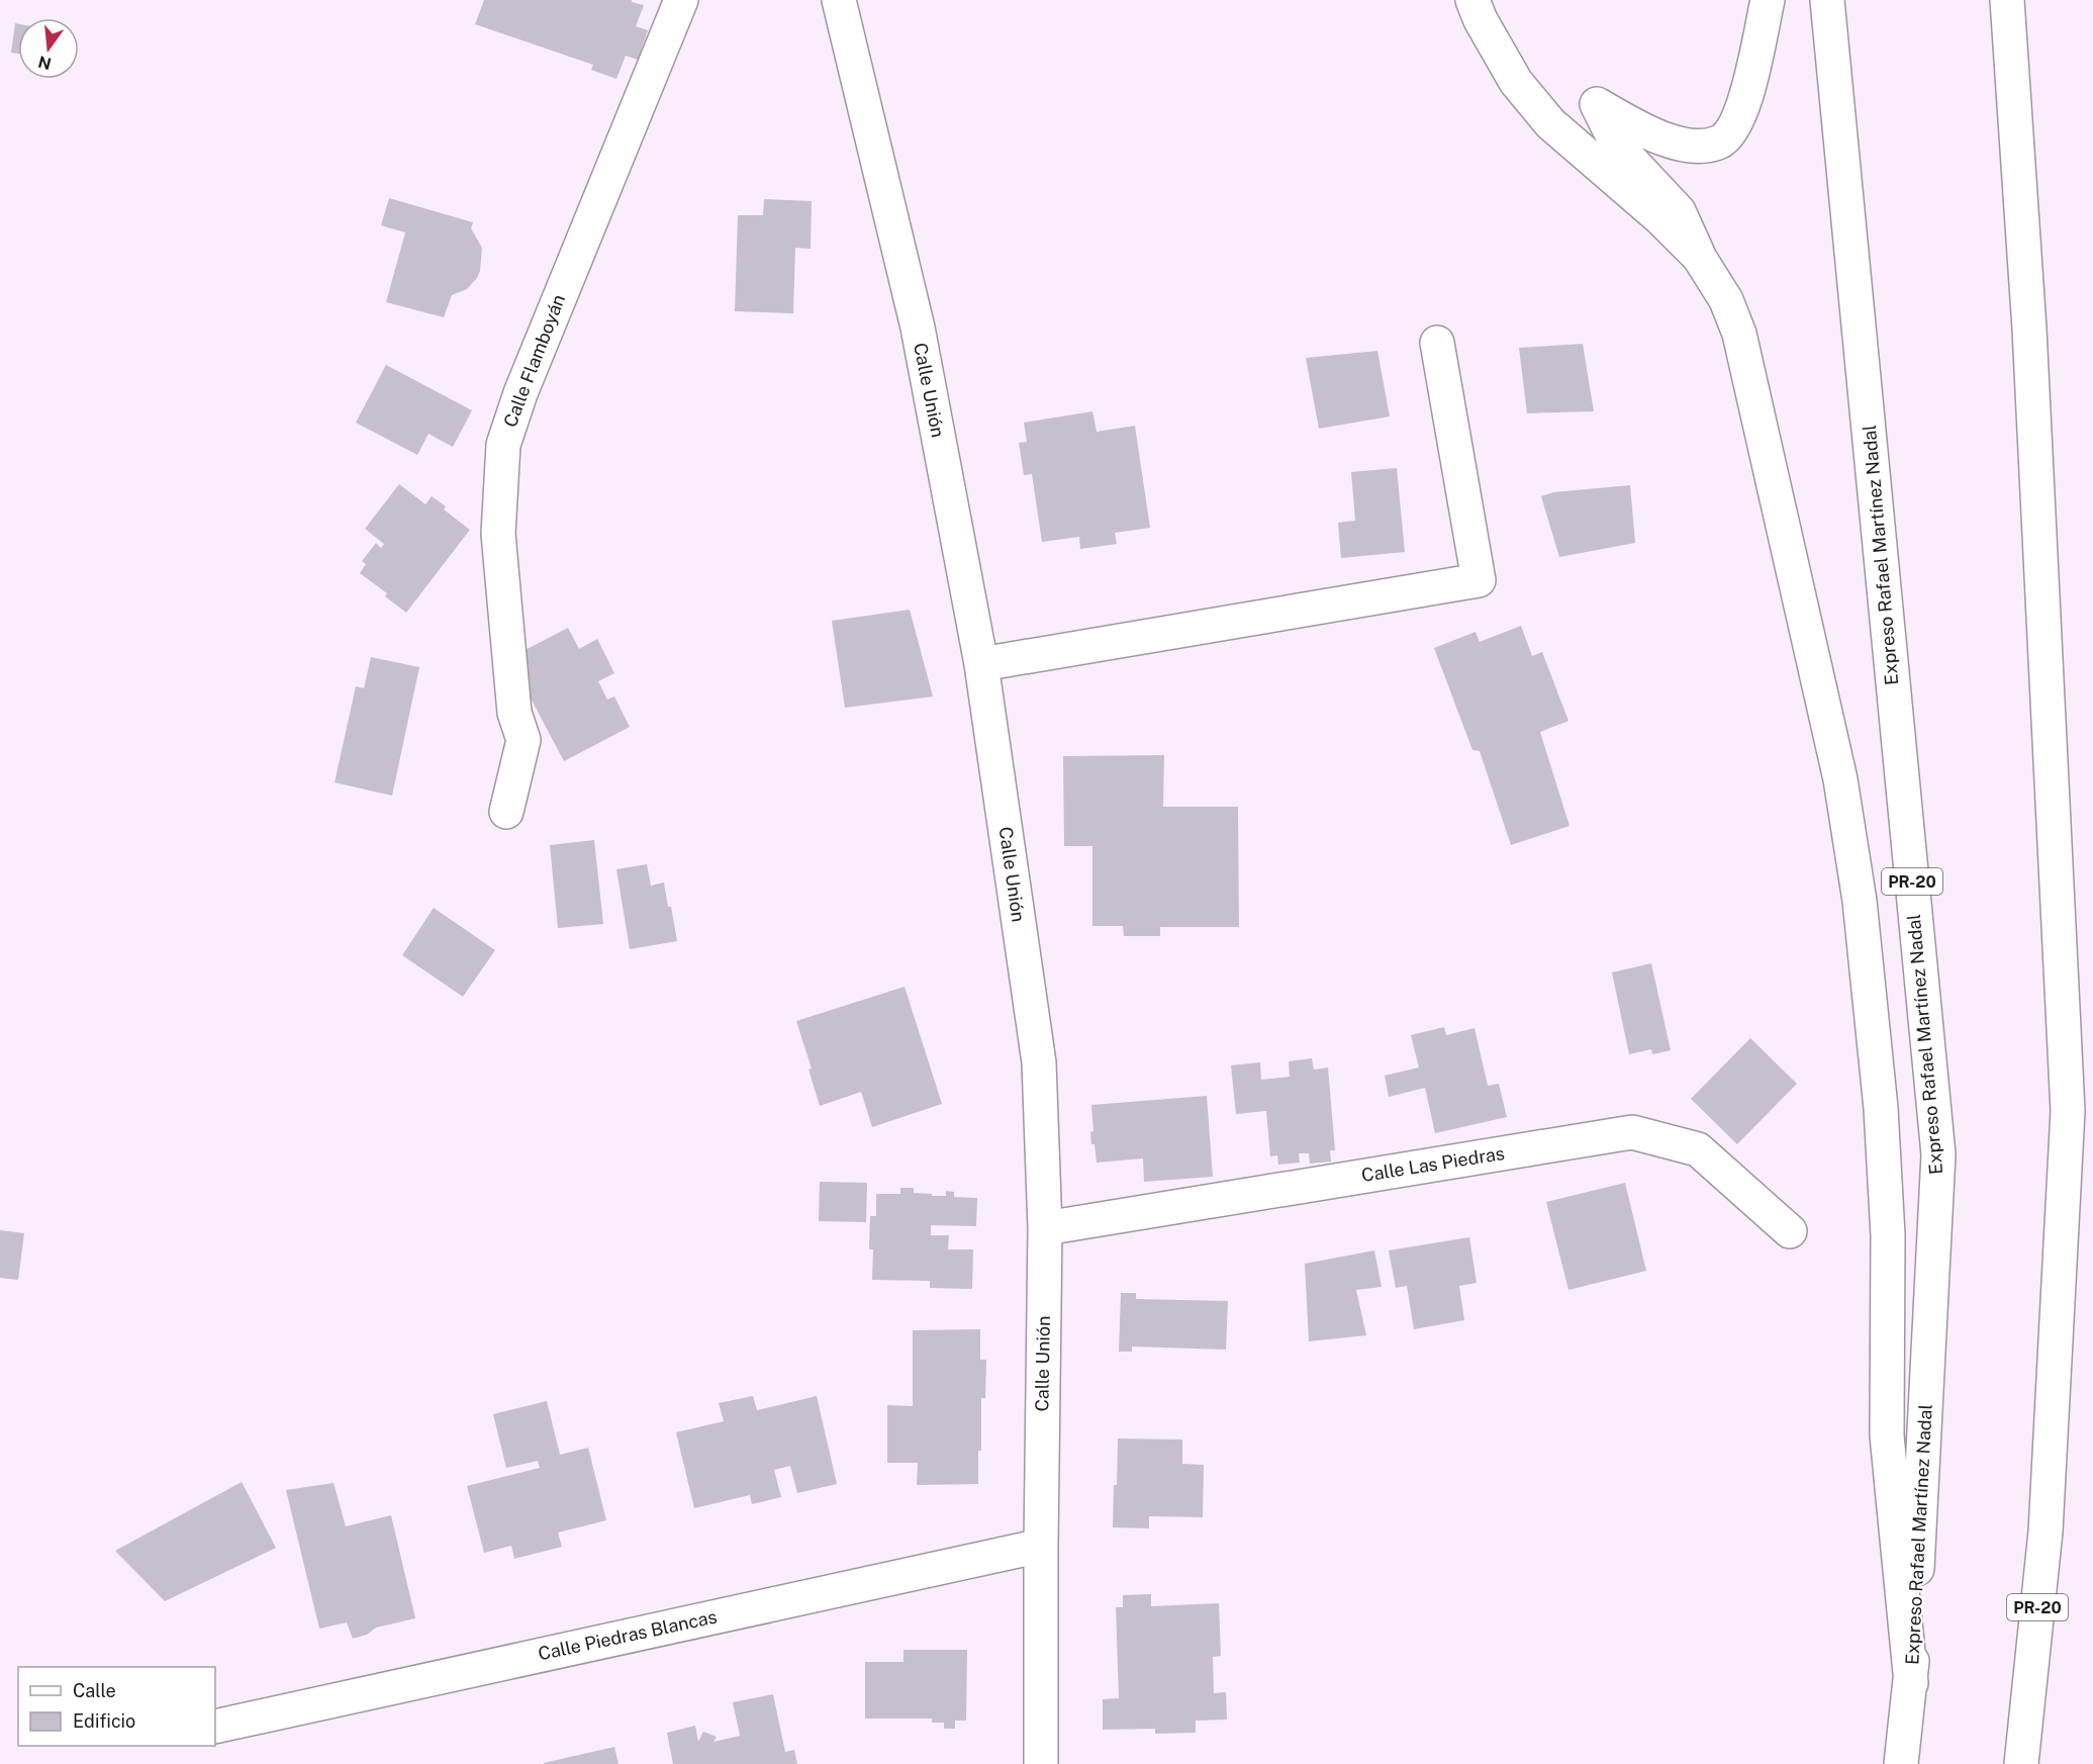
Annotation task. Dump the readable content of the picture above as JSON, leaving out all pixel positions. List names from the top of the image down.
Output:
{
  "streets": {
    "main road": [
      "Calle Flamboyán",
      "Calle Unión",
      "Expreso Rafael Martínez Nadal",
      "PR-20",
      "Calle Las Piedras",
      "Calle Piedras Blancas"
    ]
  },
  "crossings": [
    ["Calle Unión", "Calle Las Piedras"],
    ["Calle Unión", "Calle Piedras Blancas"]
  ],
  "legend": ["Calle", "Edificio"],
  "north": "bottom"
}
